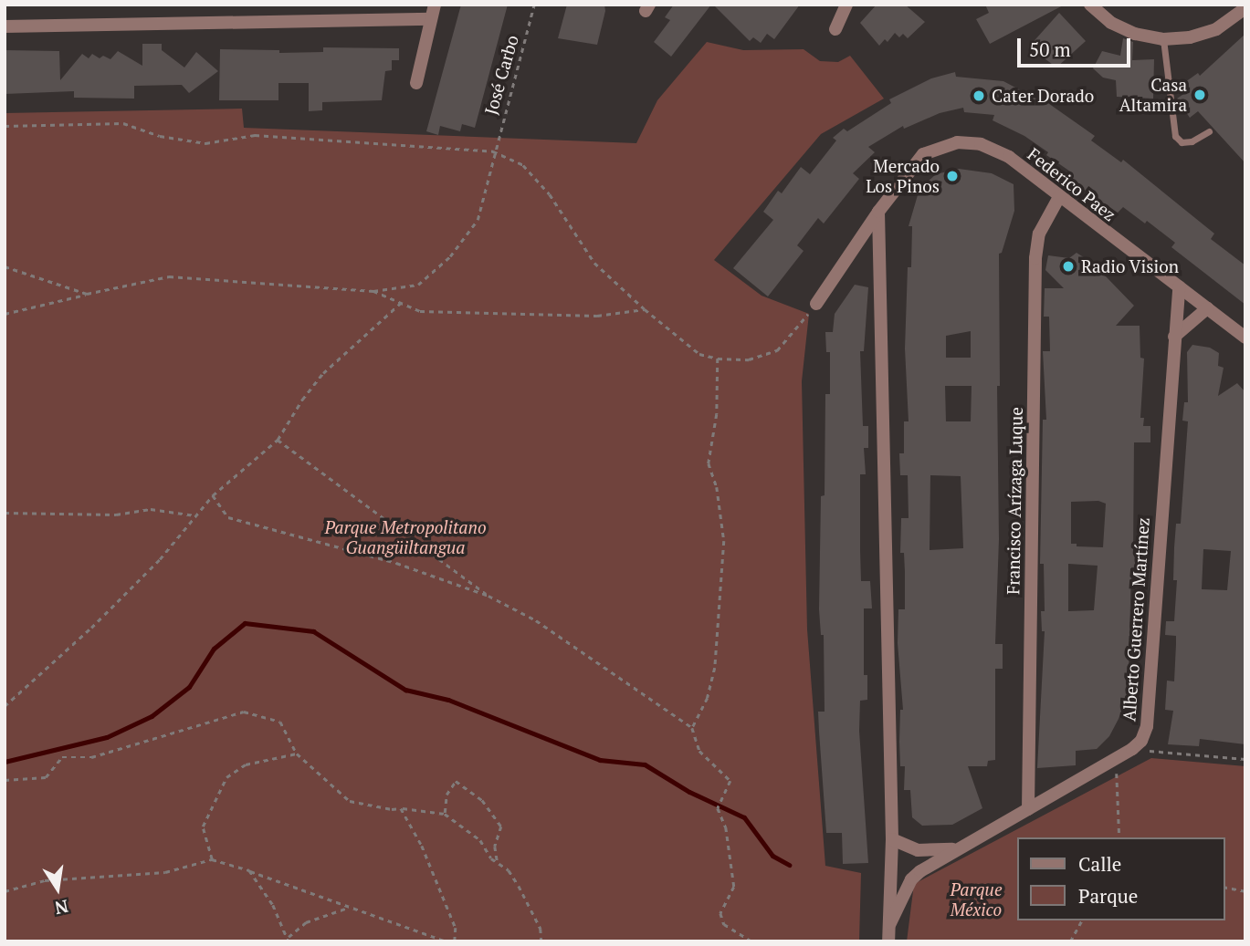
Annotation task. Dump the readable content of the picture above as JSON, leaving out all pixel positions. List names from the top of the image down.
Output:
{
  "streets": {
    "street": ["Federico Paez", "Francisco Arízaga Luque", "Alberto Guerrero Martínez"],
    "path": ["José Carbo"]
  },
  "crossings": [
    ["Federico Paez", "Francisco Arízaga Luque"],
    ["Federico Paez", "Alberto Guerrero Martínez"],
    ["Francisco Arízaga Luque", "Alberto Guerrero Martínez"]
  ],
  "parks": ["Parque Metropolitano Guangüiltangua", "Parque México"],
  "places": [
    "Casa Altamira",
    "Cater Dorado",
    "Mercado Los Pinos",
    "Radio Vision"
  ],
  "legend": ["Calle", "Parque"],
  "scale_bar": "50 m",
  "north": "bottom"
}
